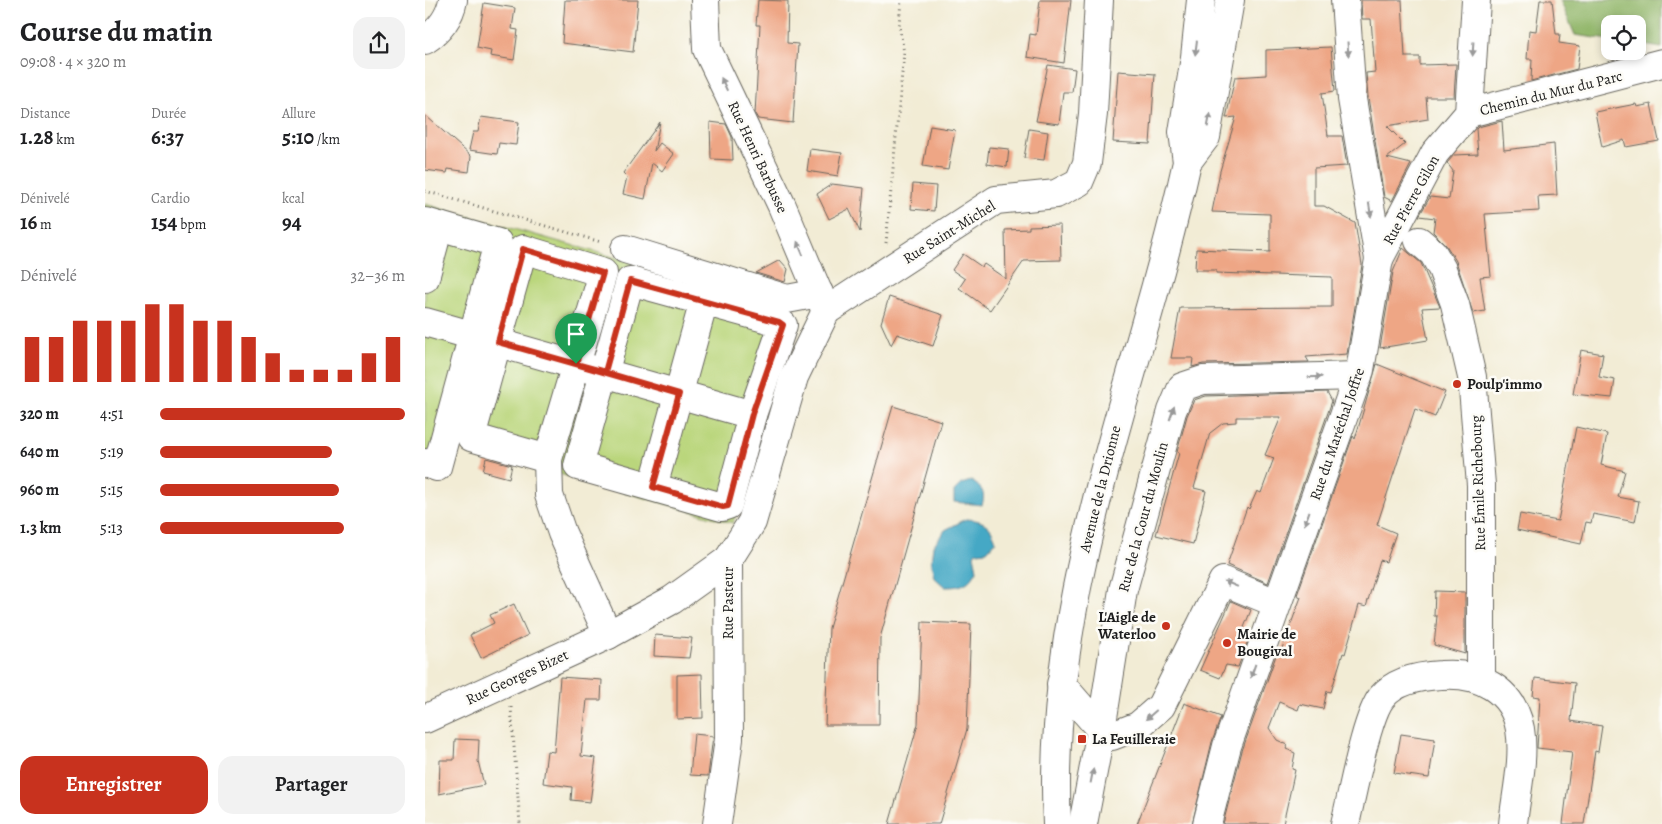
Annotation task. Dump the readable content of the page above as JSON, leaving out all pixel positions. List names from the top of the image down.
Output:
{
  "streets": {
    "street": [
      "Chemin du Mur du Parc",
      "Rue Henri Barbusse",
      "Rue Pierre Gilon",
      "Rue Saint-Michel",
      "Rue du Maréchal Joffre",
      "Rue Émile Richebourg",
      "Avenue de la Drionne",
      "Rue de la Cour du Moulin",
      "Rue Pasteur",
      "Rue Georges Bizet"
    ]
  },
  "crossings": [
    ["Chemin du Mur du Parc", "Rue Pierre Gilon"],
    ["Rue Henri Barbusse", "Rue Saint-Michel"],
    ["Rue Henri Barbusse", "Rue Pasteur"],
    ["Rue Pierre Gilon", "Rue du Maréchal Joffre"],
    ["Rue Saint-Michel", "Rue Pasteur"],
    ["Rue du Maréchal Joffre", "Rue de la Cour du Moulin"],
    ["Rue Pasteur", "Rue Georges Bizet"]
  ],
  "one_way": ["Rue Henri Barbusse", "Rue du Maréchal Joffre", "Rue de la Cour du Moulin"],
  "places": {
    "other": ["Poulp'immo", "L'Aigle de Waterloo", "Mairie de Bougival"],
    "transit": ["La Feuilleraie"]
  },
  "page": {
    "heading": ["Course du matin", "09:08 · 4 × 320 m"],
    "stats": [
      ["Distance", "1.28 km"],
      ["Durée", "6:37"],
      ["Allure", "5:10 /km"],
      ["Dénivelé", "16 m"],
      ["Cardio", "154 bpm"],
      ["kcal", "94"]
    ],
    "chart": ["Dénivelé", "32–36 m"],
    "list": [
      {
        "name": "320 m",
        "note": "4:51"
      },
      {
        "name": "640 m",
        "note": "5:19"
      },
      {
        "name": "960 m",
        "note": "5:15"
      },
      {
        "name": "1.3 km",
        "note": "5:13"
      }
    ],
    "buttons": ["Enregistrer", "Partager"]
  }
}
